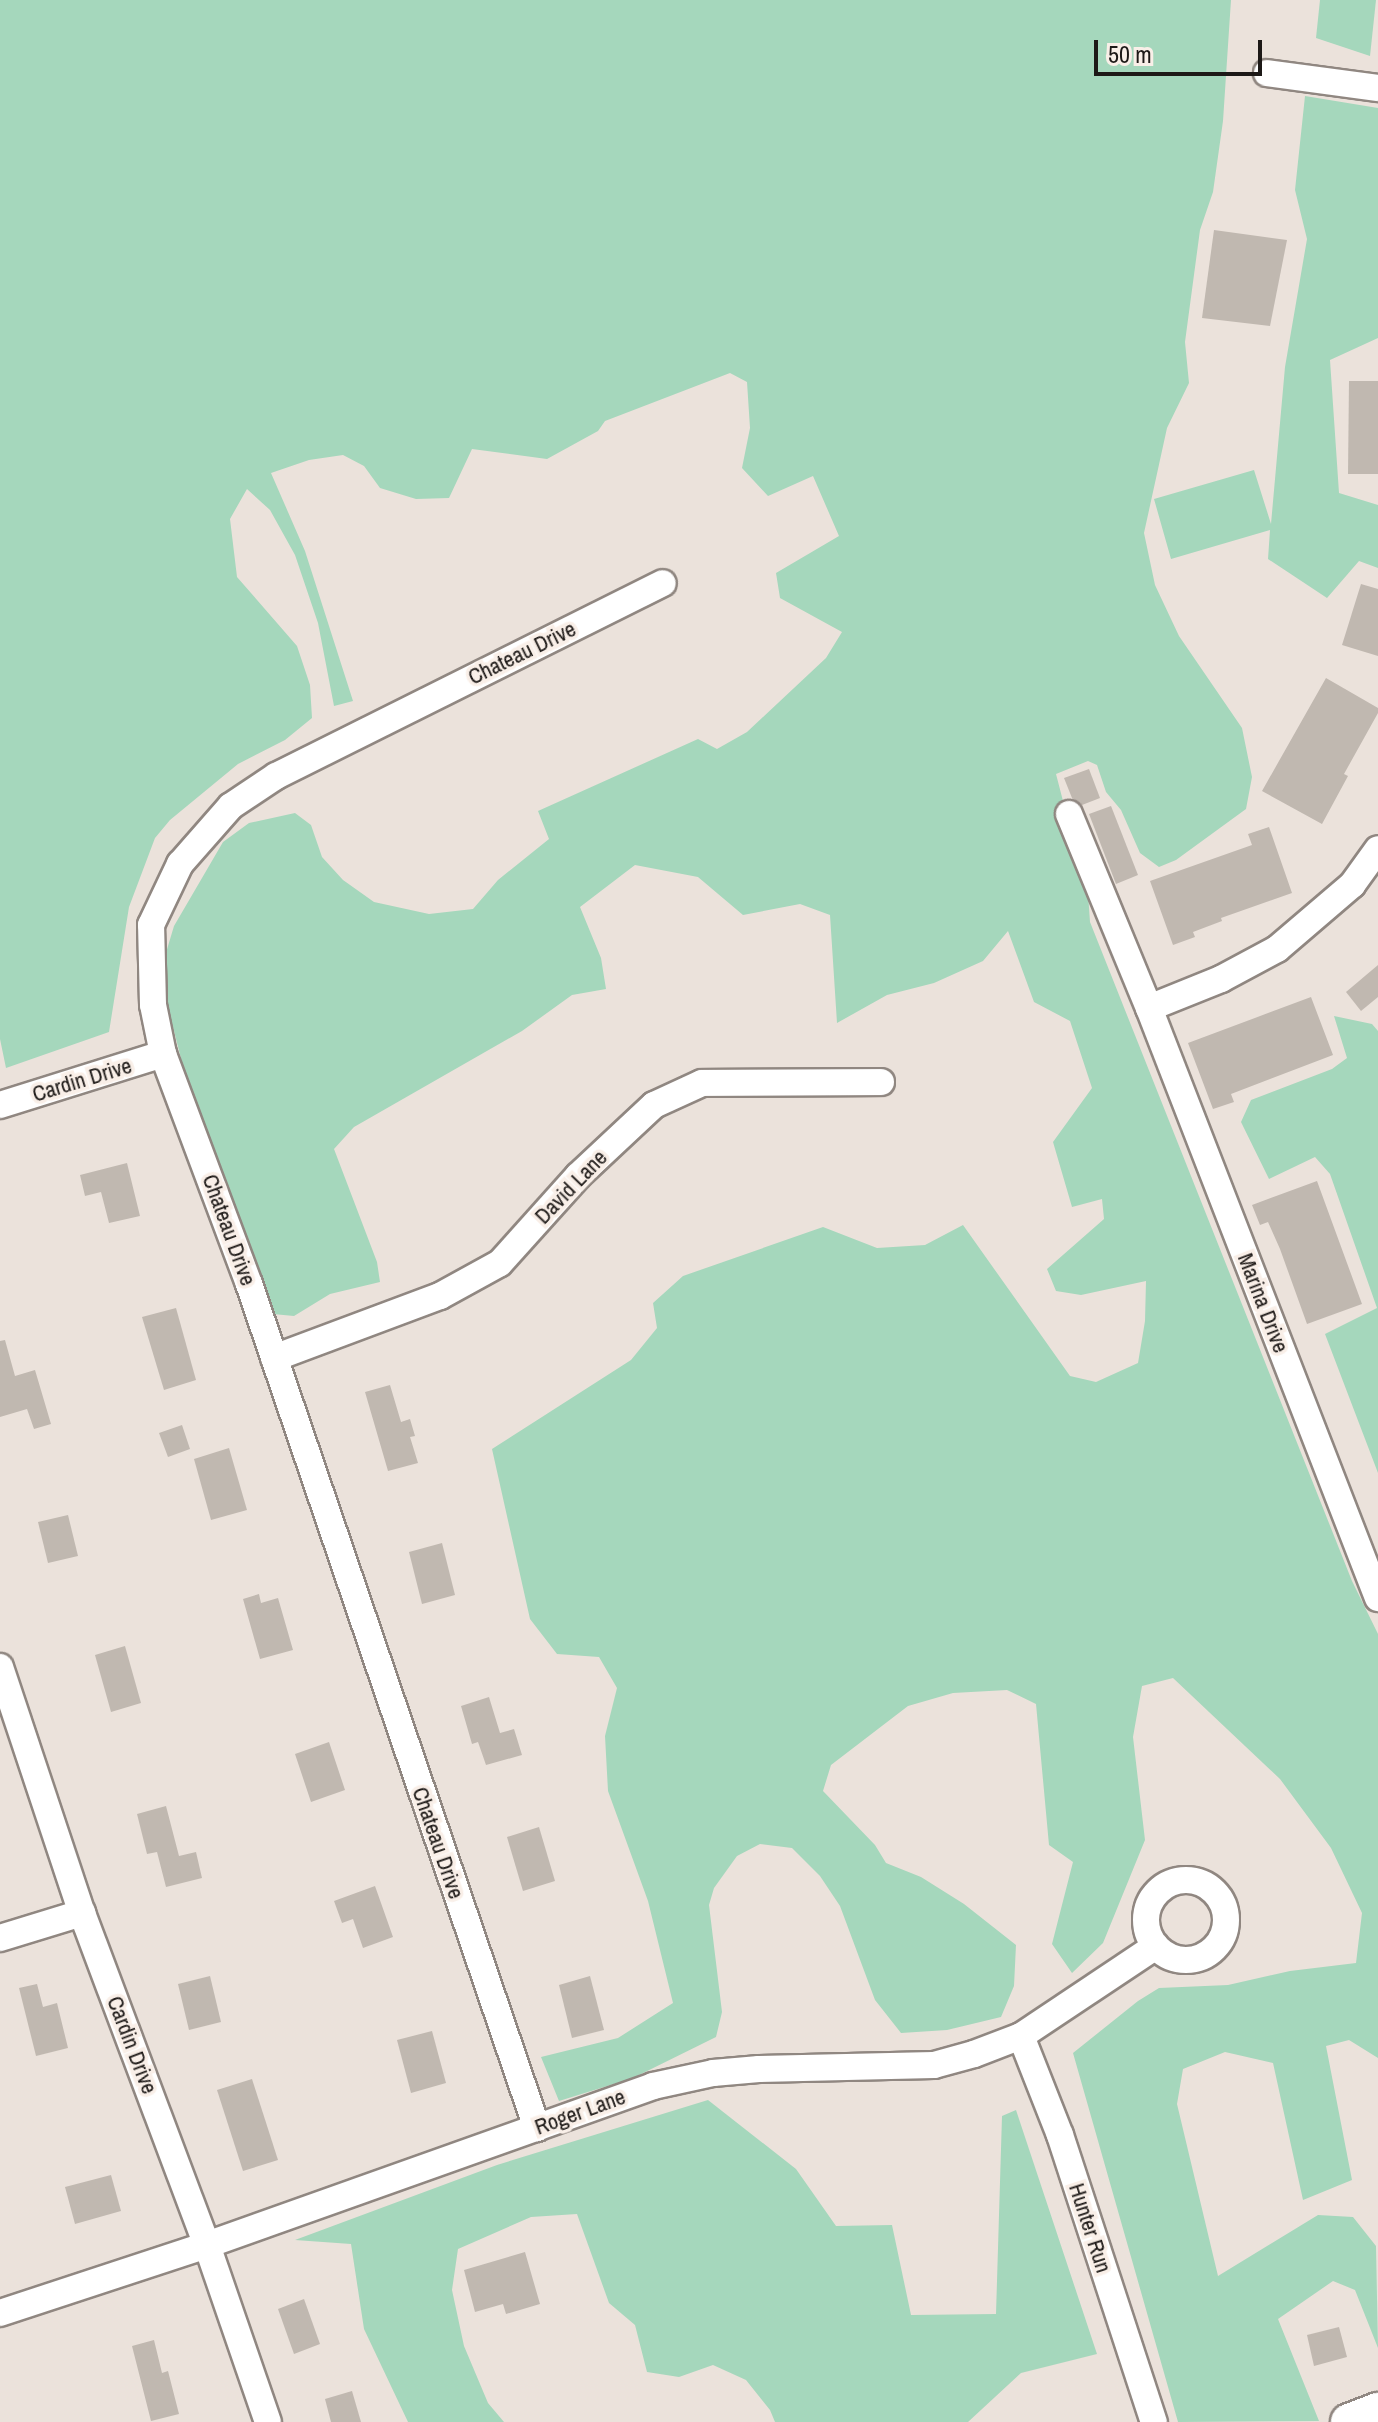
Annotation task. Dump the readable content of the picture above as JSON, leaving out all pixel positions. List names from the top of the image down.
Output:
{
  "streets": {
    "street": [
      "Chateau Drive",
      "Cardin Drive",
      "David Lane",
      "Marina Drive",
      "Roger Lane",
      "Hunter Run"
    ]
  },
  "crossings": [
    ["Chateau Drive", "Cardin Drive"],
    ["Chateau Drive", "David Lane"],
    ["Chateau Drive", "Roger Lane"],
    ["Cardin Drive", "Roger Lane"],
    ["Roger Lane", "Hunter Run"]
  ],
  "scale_bar": "50 m"
}
